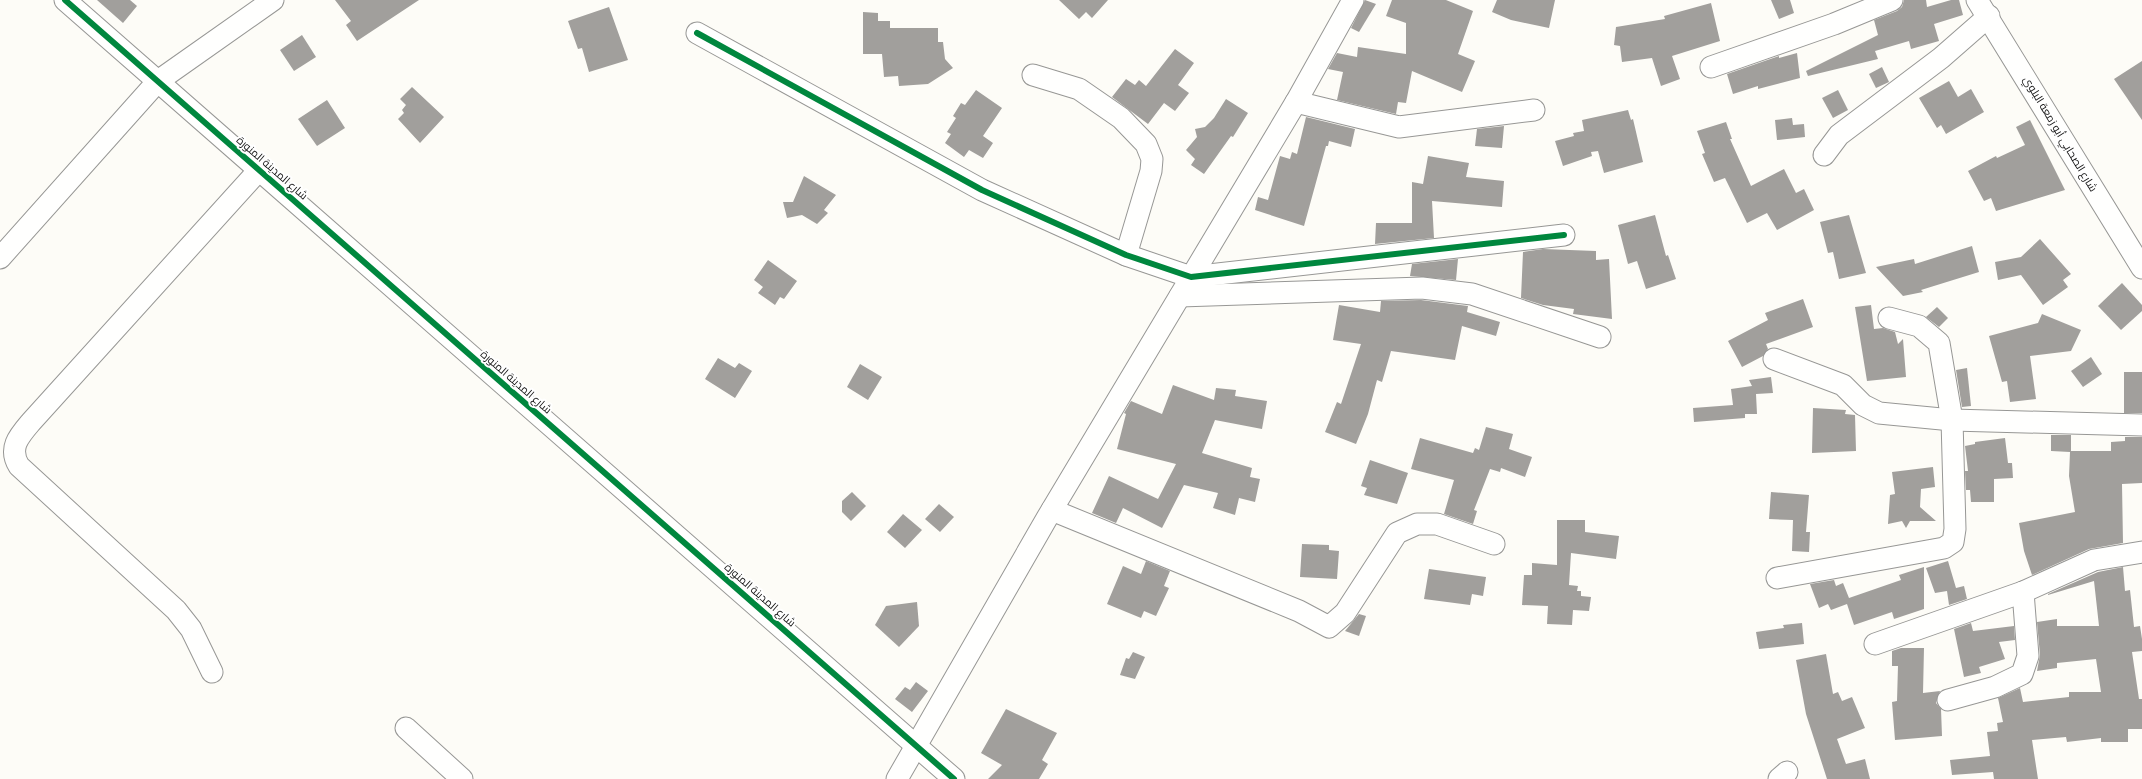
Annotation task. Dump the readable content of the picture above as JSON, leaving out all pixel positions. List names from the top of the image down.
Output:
{
  "streets": {
    "street": ["شارع الصحابي أبو زمعة البلوي", "شارع المدينة المنورة"]
  }
}
